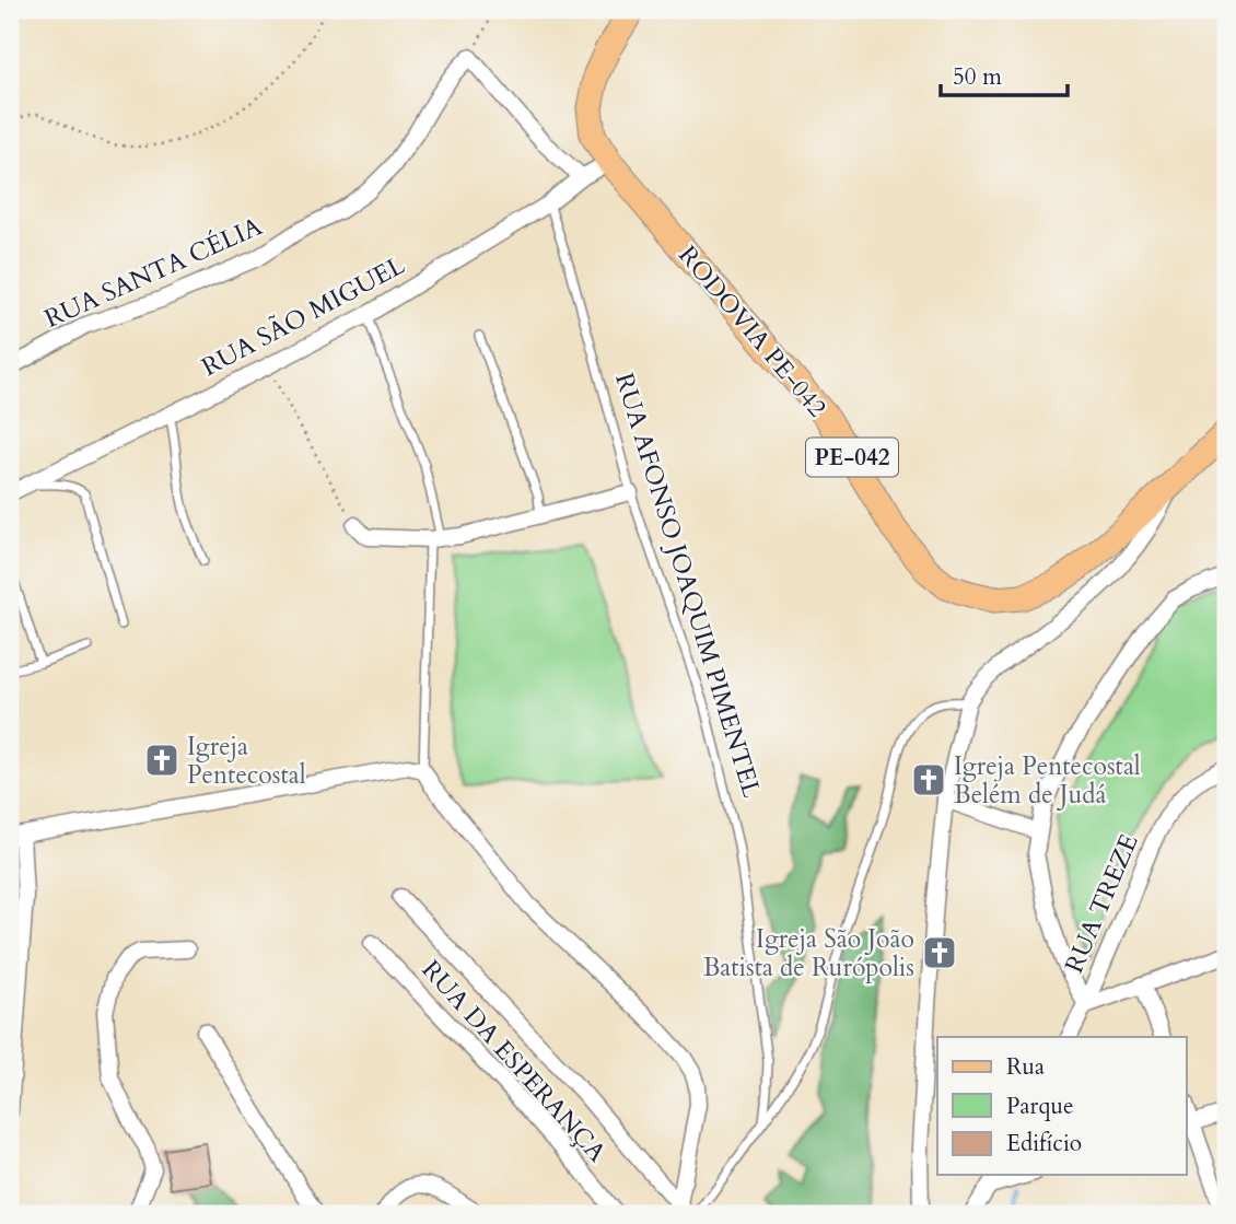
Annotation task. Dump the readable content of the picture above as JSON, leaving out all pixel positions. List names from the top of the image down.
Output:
{
  "streets": {
    "main road": ["RODOVIA PE-042", "PE-042"],
    "street": [
      "RUA SANTA CÉLIA",
      "RUA SÃO MIGUEL",
      "RUA TREZE",
      "RUA DA ESPERANÇA"
    ],
    "lane": ["RUA AFONSO JOAQUIM PIMENTEL"]
  },
  "crossings": [
    ["RUA SÃO MIGUEL", "RODOVIA PE-042"],
    ["RUA SÃO MIGUEL", "RUA AFONSO JOAQUIM PIMENTEL"]
  ],
  "places": {
    "church": ["Igreja Pentecostal", "Igreja Pentecostal Belém de Judá", "Igreja São João Batista de Rurópolis"]
  },
  "legend": ["Rua", "Parque", "Edifício"],
  "scale_bar": "50 m"
}
